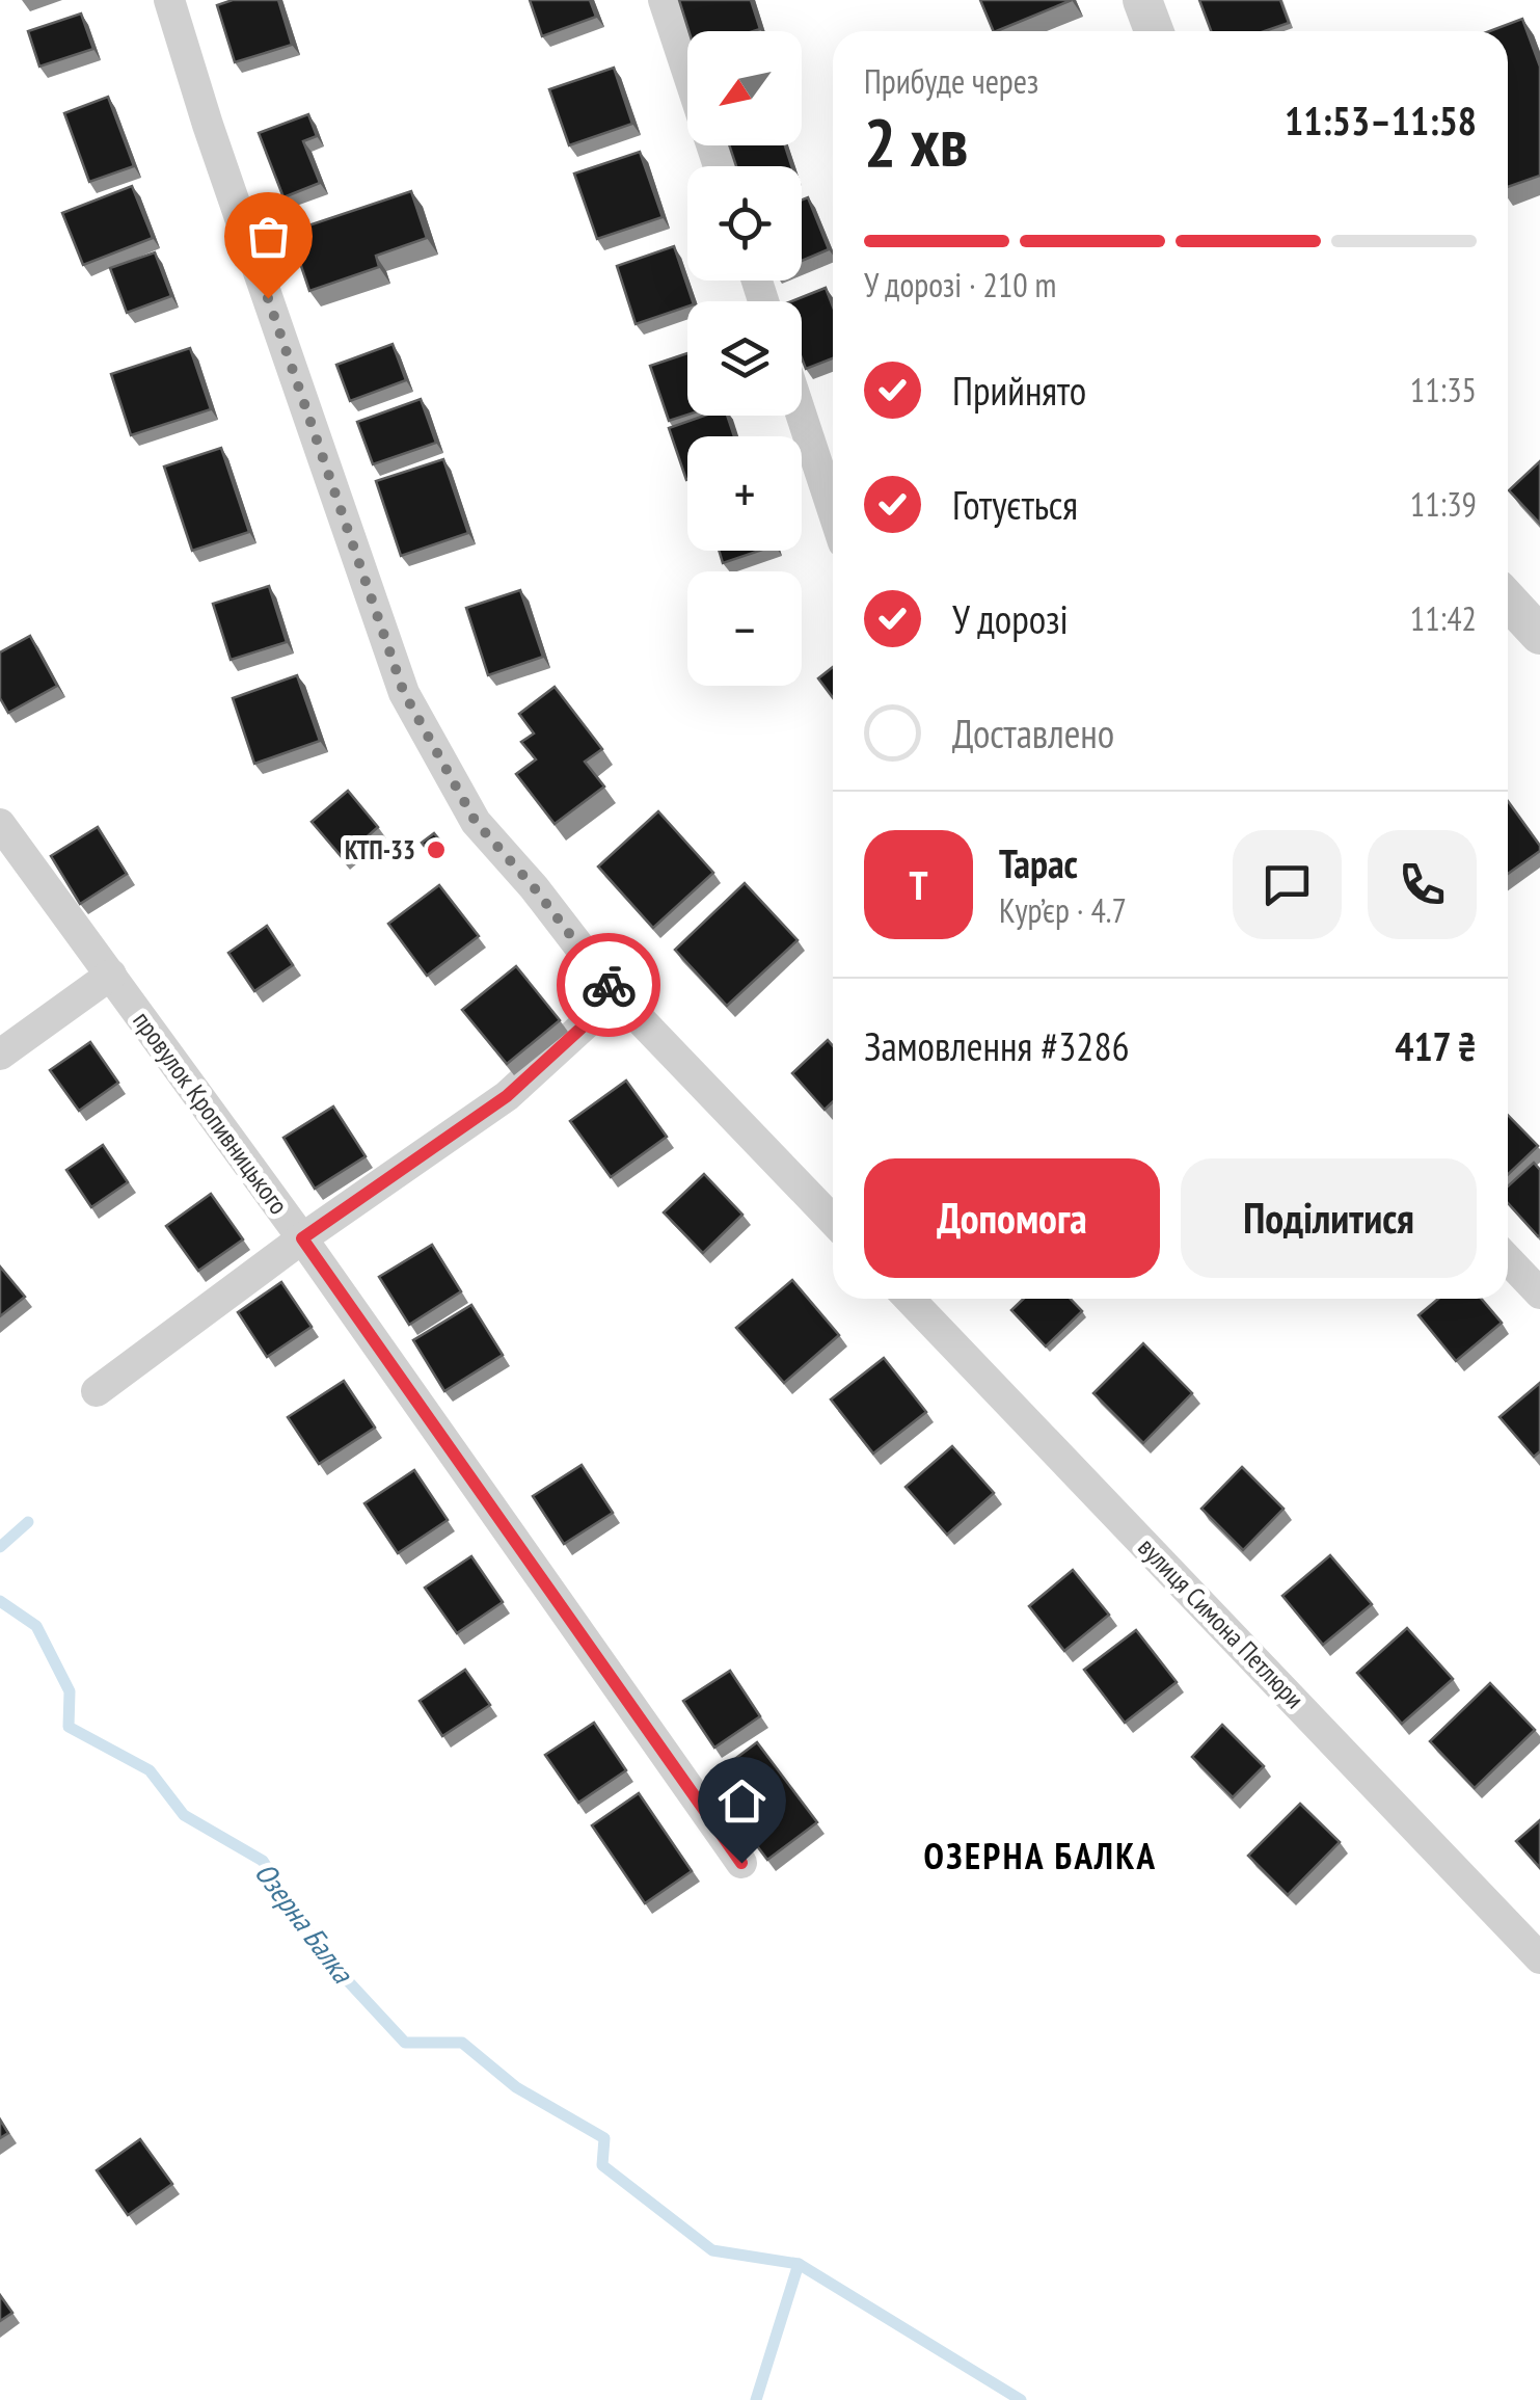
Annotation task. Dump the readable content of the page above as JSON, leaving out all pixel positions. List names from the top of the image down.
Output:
{
  "streets": {
    "street": ["провулок Кропивницького", "вулиця Симона Петлюри"]
  },
  "districts": ["ОЗЕРНА БАЛКА"],
  "water": ["Озерна Балка"],
  "places": ["КТП-33"],
  "north": "bottom left",
  "page": {
    "map_buttons": ["+", "−"],
    "heading": ["2 хв", "Прибуде через", "11:53–11:58"],
    "panel": [
      "Тарас",
      "Кур’єр · 4.7",
      "Замовлення #3286",
      "417 ₴"
    ],
    "bar": "У дорозі · 210 m",
    "list": [
      ["Прийнято", "11:35"],
      ["Готується", "11:39"],
      ["У дорозі", "11:42"],
      "Доставлено"
    ],
    "round": "Т",
    "buttons": ["Допомога", "Поділитися"]
  }
}
